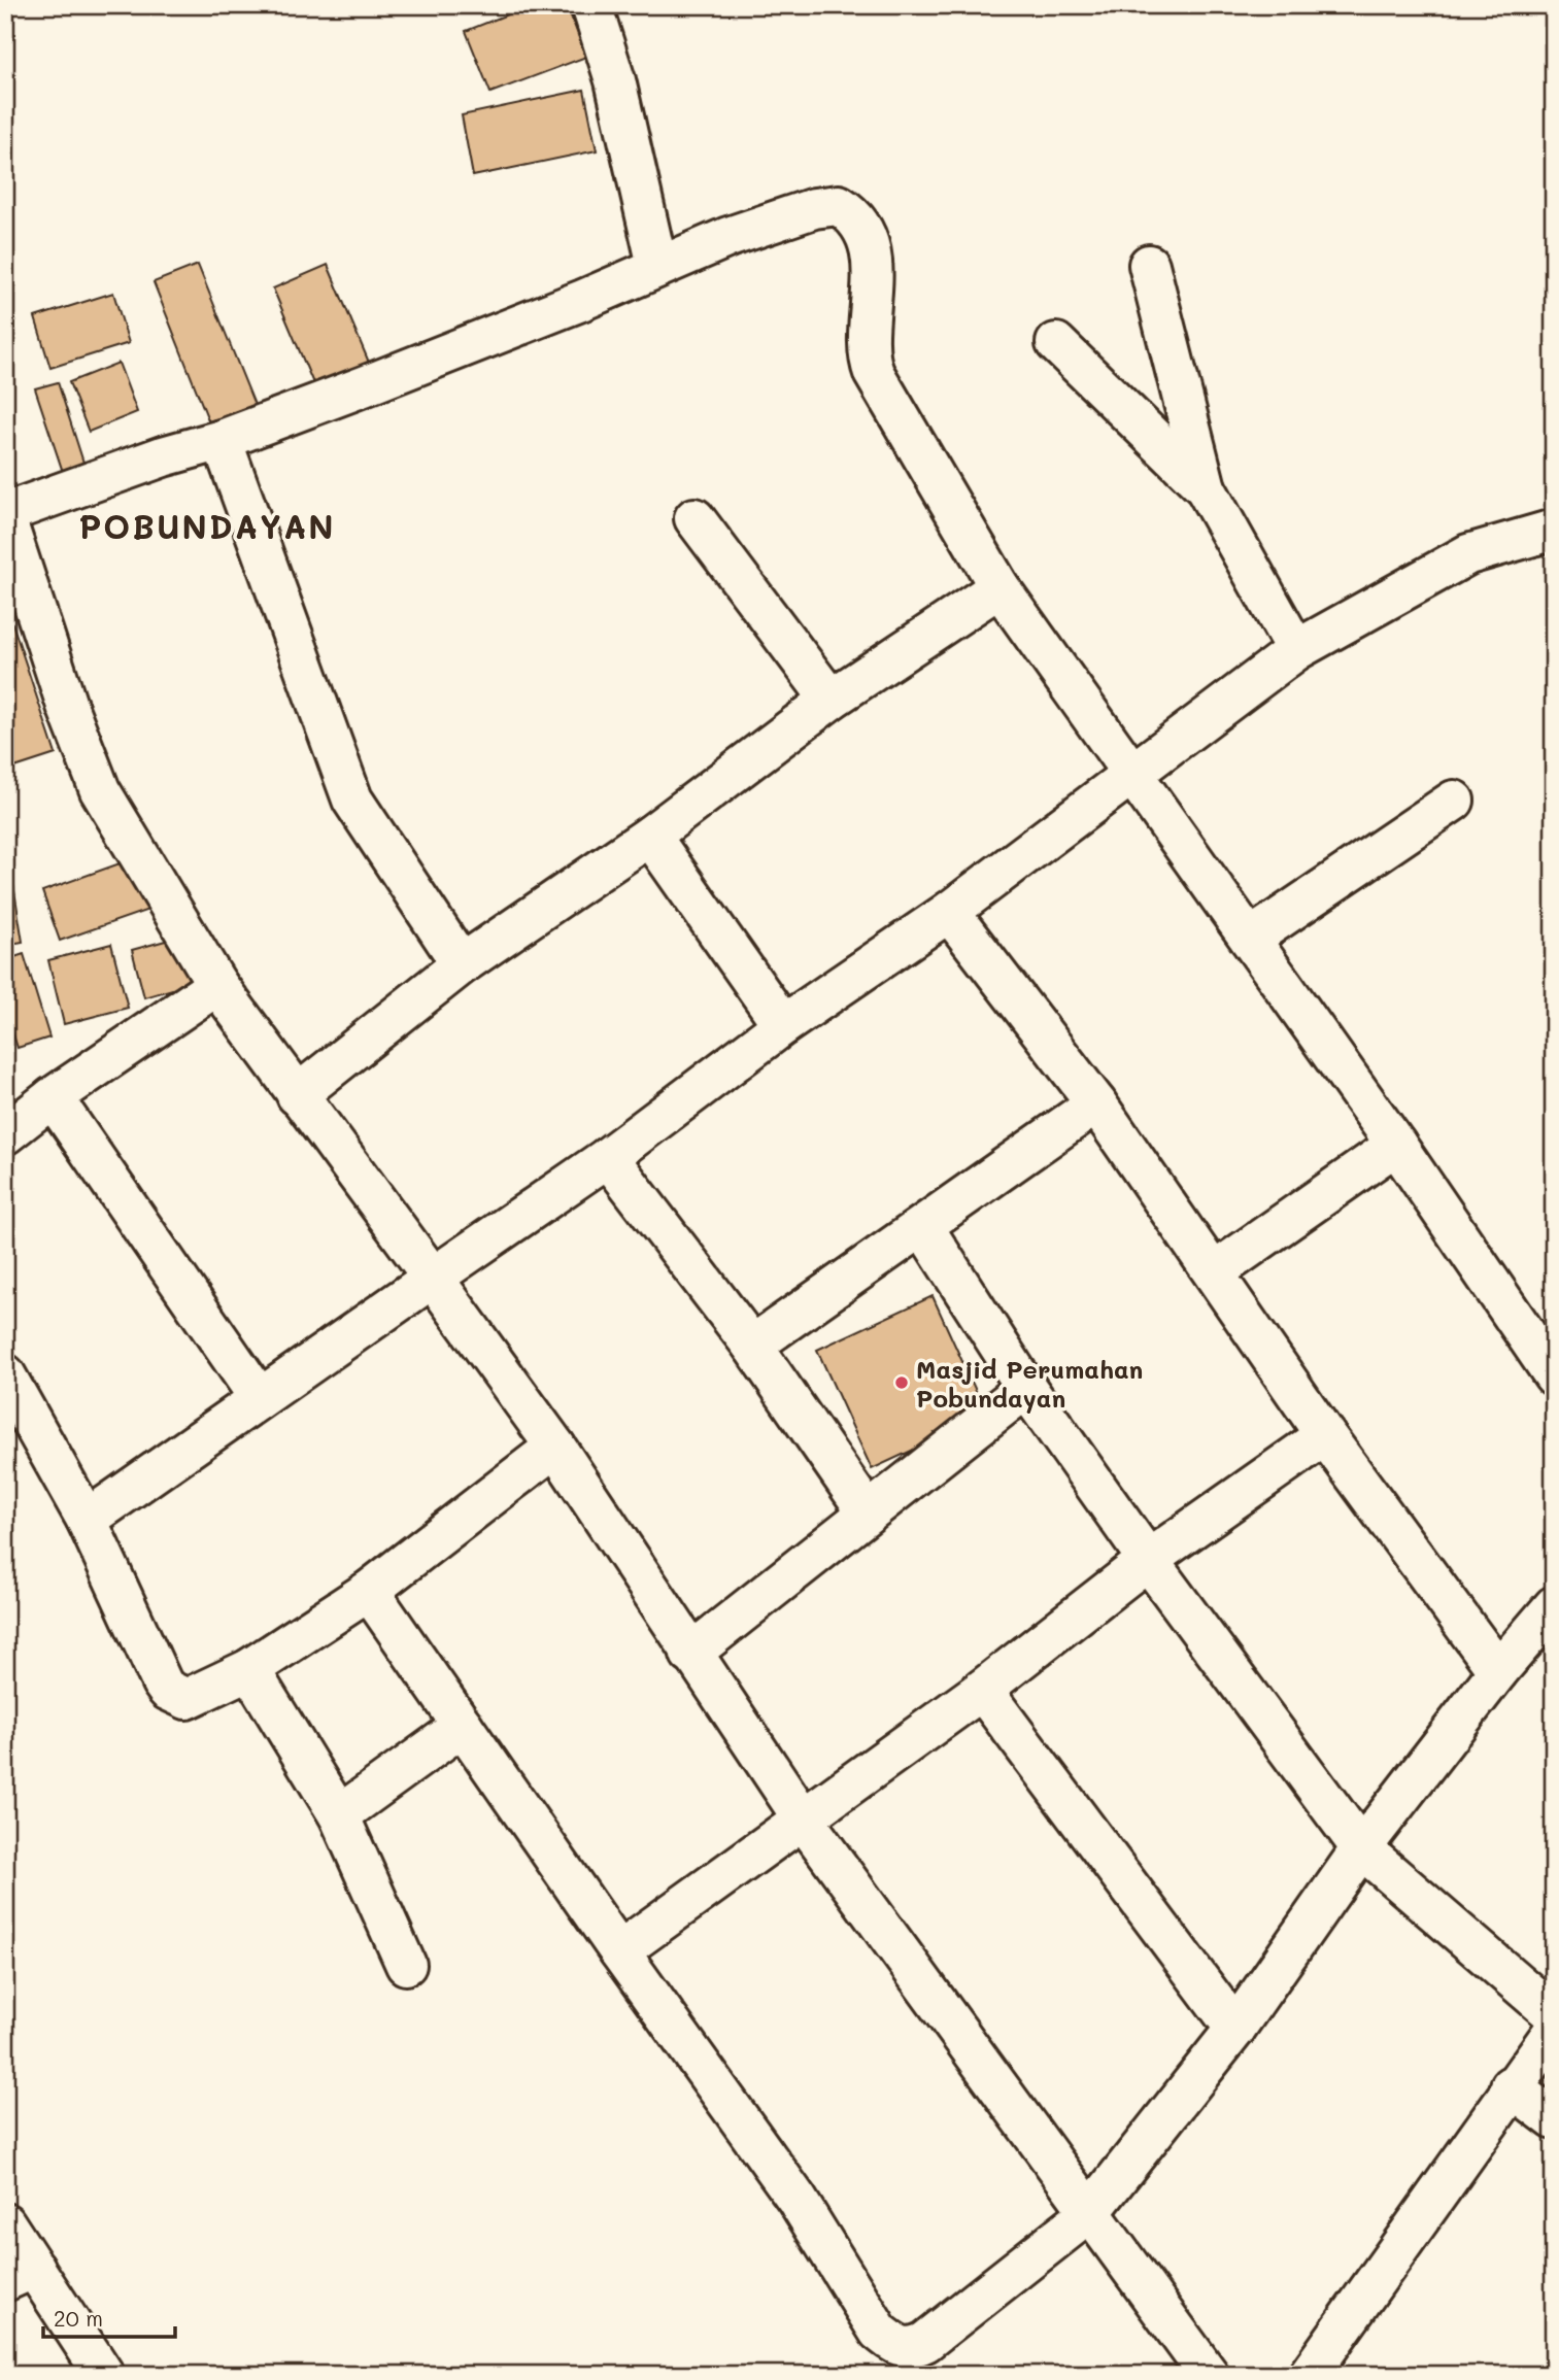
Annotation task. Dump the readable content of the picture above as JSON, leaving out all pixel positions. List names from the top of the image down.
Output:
{
  "districts": ["POBUNDAYAN"],
  "places": ["Masjid Perumahan Pobundayan"],
  "scale_bar": "20 m"
}
